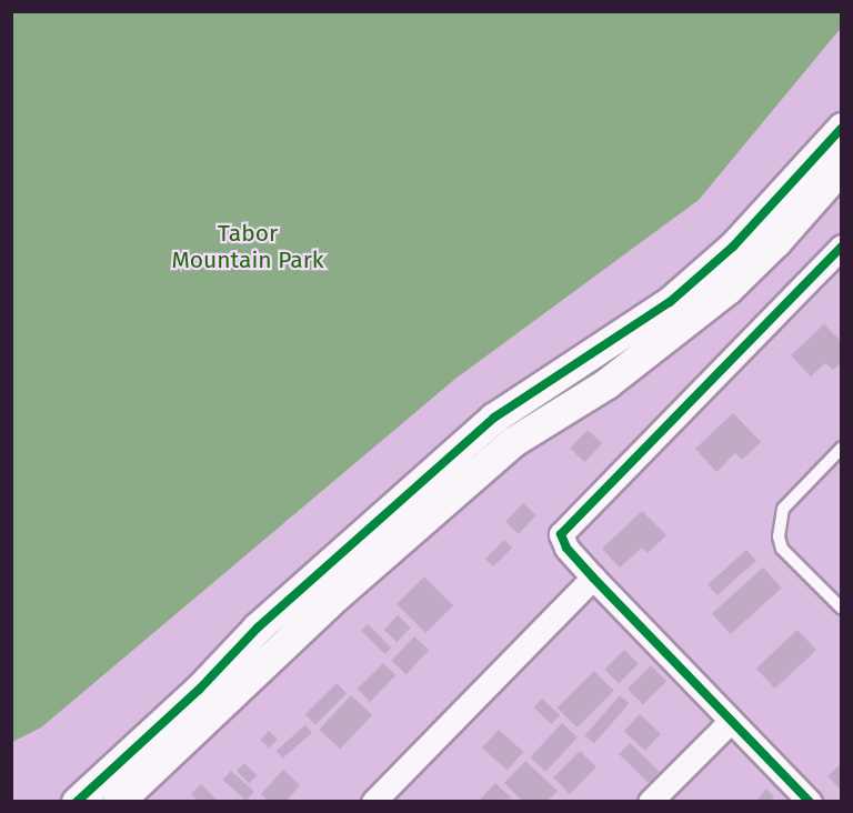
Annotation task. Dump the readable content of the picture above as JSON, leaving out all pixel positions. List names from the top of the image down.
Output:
{
  "parks": ["Tabor Mountain Park"]
}
